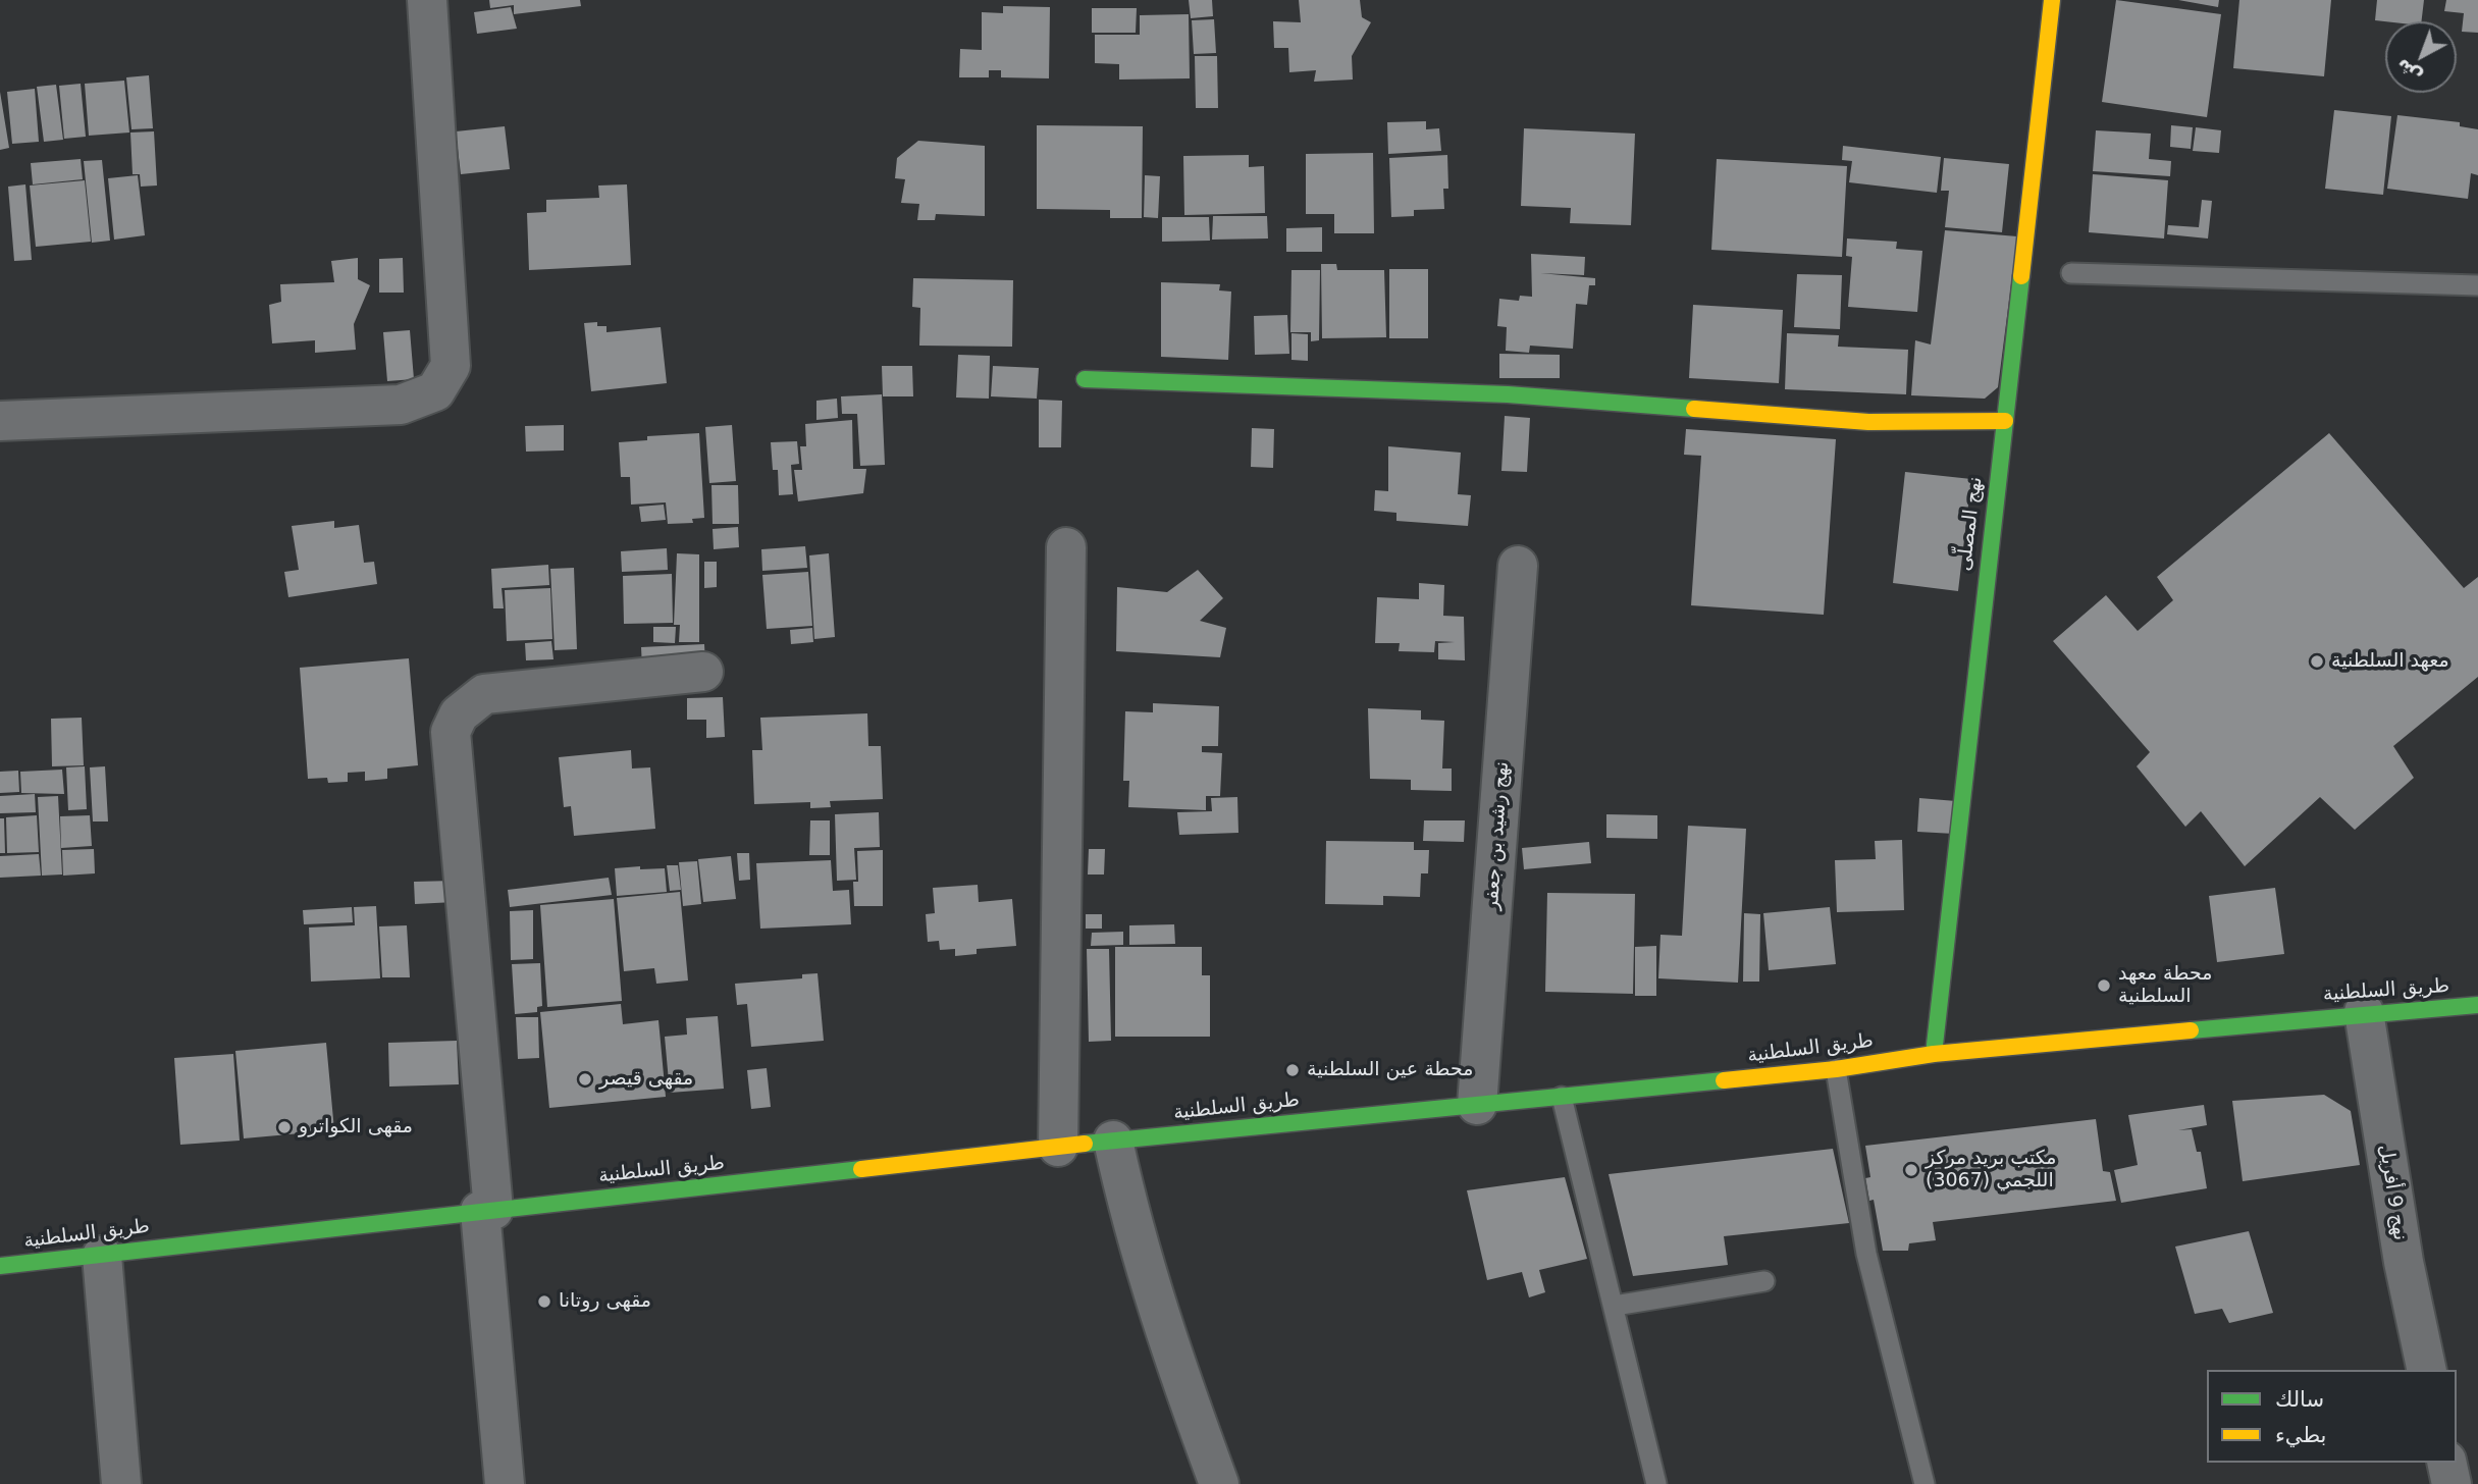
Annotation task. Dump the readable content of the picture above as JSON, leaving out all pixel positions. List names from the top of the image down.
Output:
{
  "streets": {
    "main road": ["نهج المصلّى", "طريق السلطنية"],
    "street": ["نهج رشيد بن جعفر", "نهج 9 أفريل"]
  },
  "crossings": [
    ["نهج المصلّى", "طريق السلطنية"],
    ["نهج رشيد بن جعفر", "طريق السلطنية"],
    ["طريق السلطنية", "نهج 9 أفريل"]
  ],
  "places": [
    "معهد السلطنية",
    "محطة معهد السلطنية",
    "محطة عين السلطنية",
    "مقهى قيصر",
    "مقهى الكواترو",
    "مكتب بريد مركز اللجمي (3067)",
    "مقهى روتانا"
  ],
  "legend": ["سالك", "بطيء"],
  "north": "bottom left"
}
